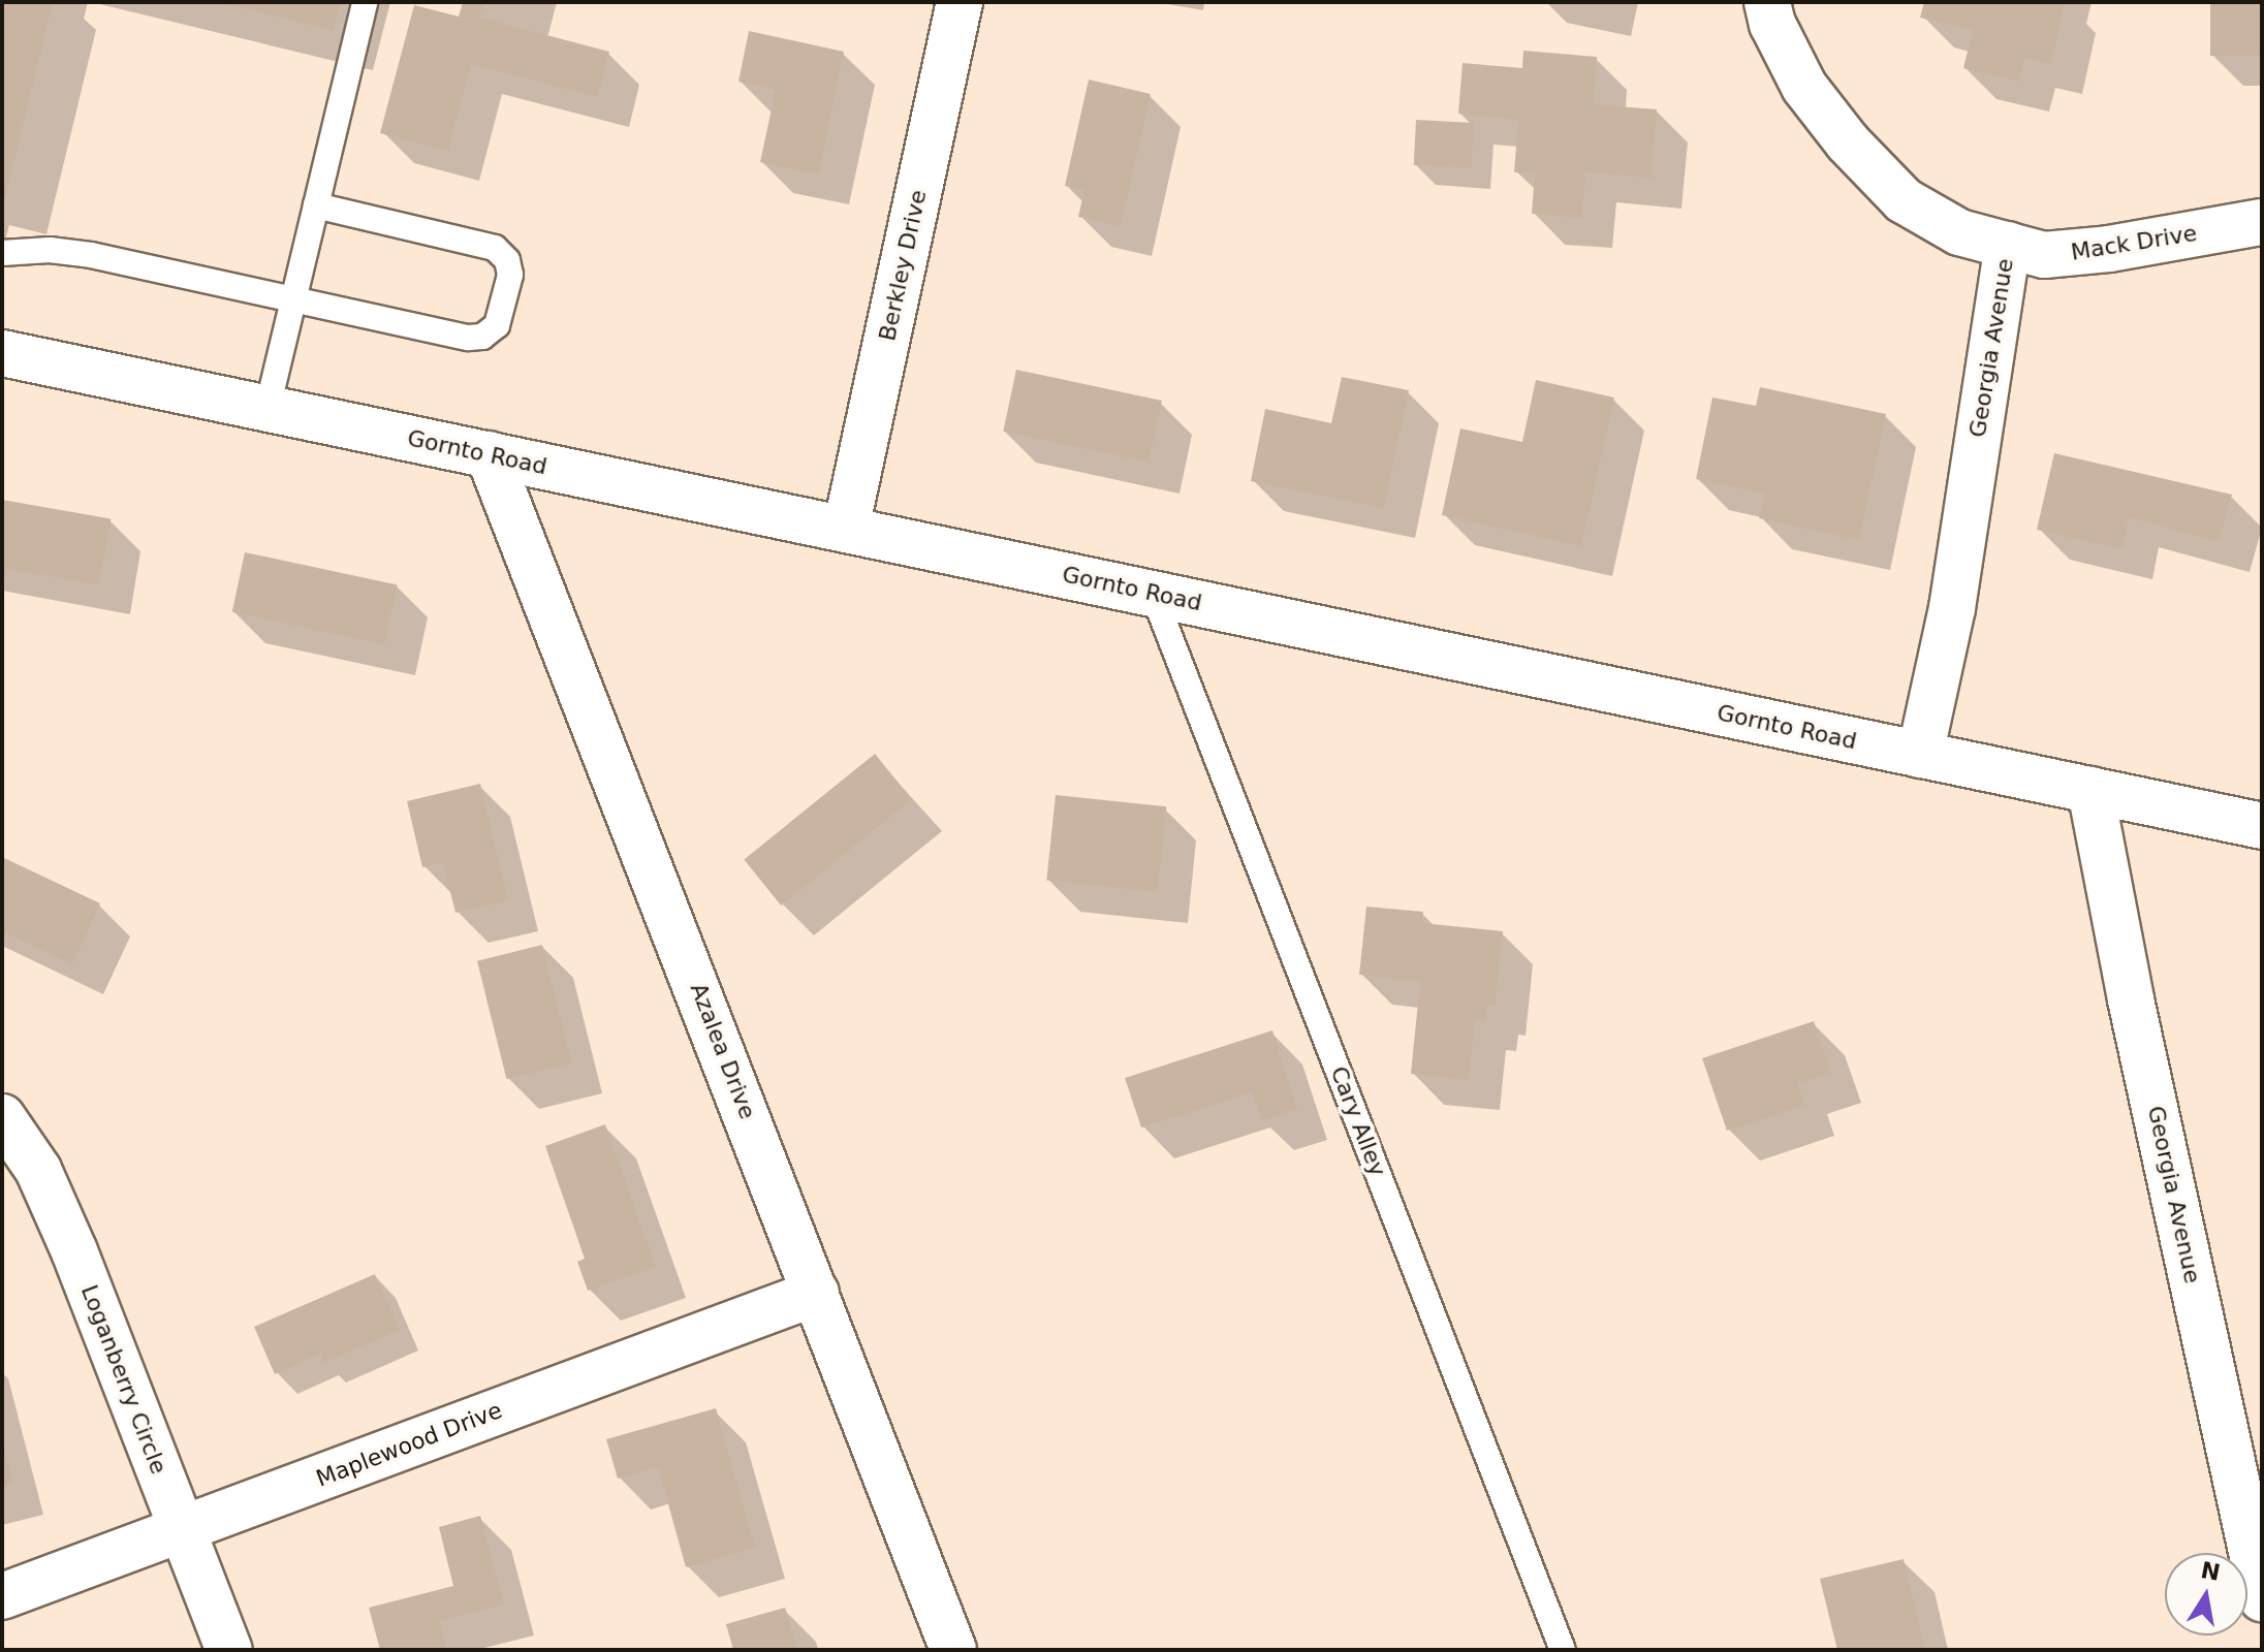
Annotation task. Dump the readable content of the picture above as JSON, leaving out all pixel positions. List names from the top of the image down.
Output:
{
  "streets": {
    "street": [
      "Mack Drive",
      "Berkley Drive",
      "Georgia Avenue",
      "Gornto Road",
      "Azalea Drive",
      "Loganberry Circle",
      "Maplewood Drive"
    ],
    "lane": ["Cary Alley"]
  },
  "crossings": [
    ["Mack Drive", "Georgia Avenue"],
    ["Berkley Drive", "Gornto Road"],
    ["Georgia Avenue", "Gornto Road"],
    ["Gornto Road", "Azalea Drive"],
    ["Gornto Road", "Cary Alley"],
    ["Azalea Drive", "Maplewood Drive"],
    ["Loganberry Circle", "Maplewood Drive"]
  ],
  "north": "top"
}
